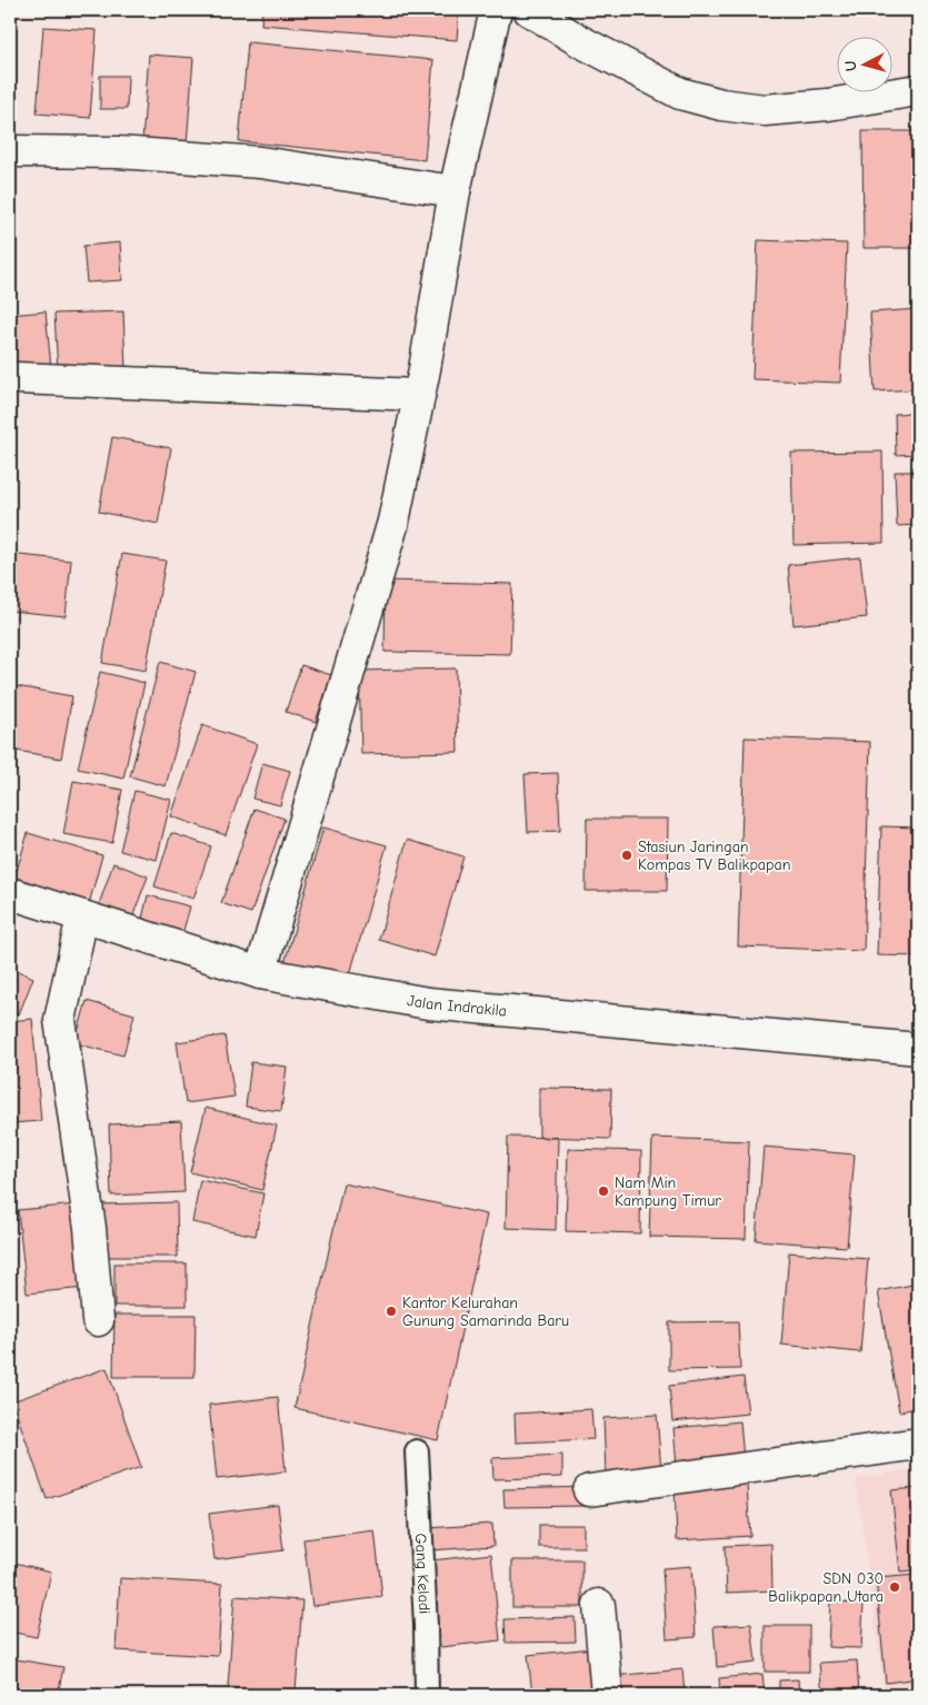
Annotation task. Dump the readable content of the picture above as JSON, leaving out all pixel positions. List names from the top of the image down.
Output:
{
  "streets": {
    "street": ["Jalan Indrakila"],
    "lane": ["Gang Keladi"]
  },
  "places": [
    "Stasiun Jaringan Kompas TV Balikpapan",
    "Nam Min Kampung Timur",
    "Kantor Kelurahan Gunung Samarinda Baru",
    "SDN 030 Balikpapan Utara"
  ],
  "north": "left"
}
